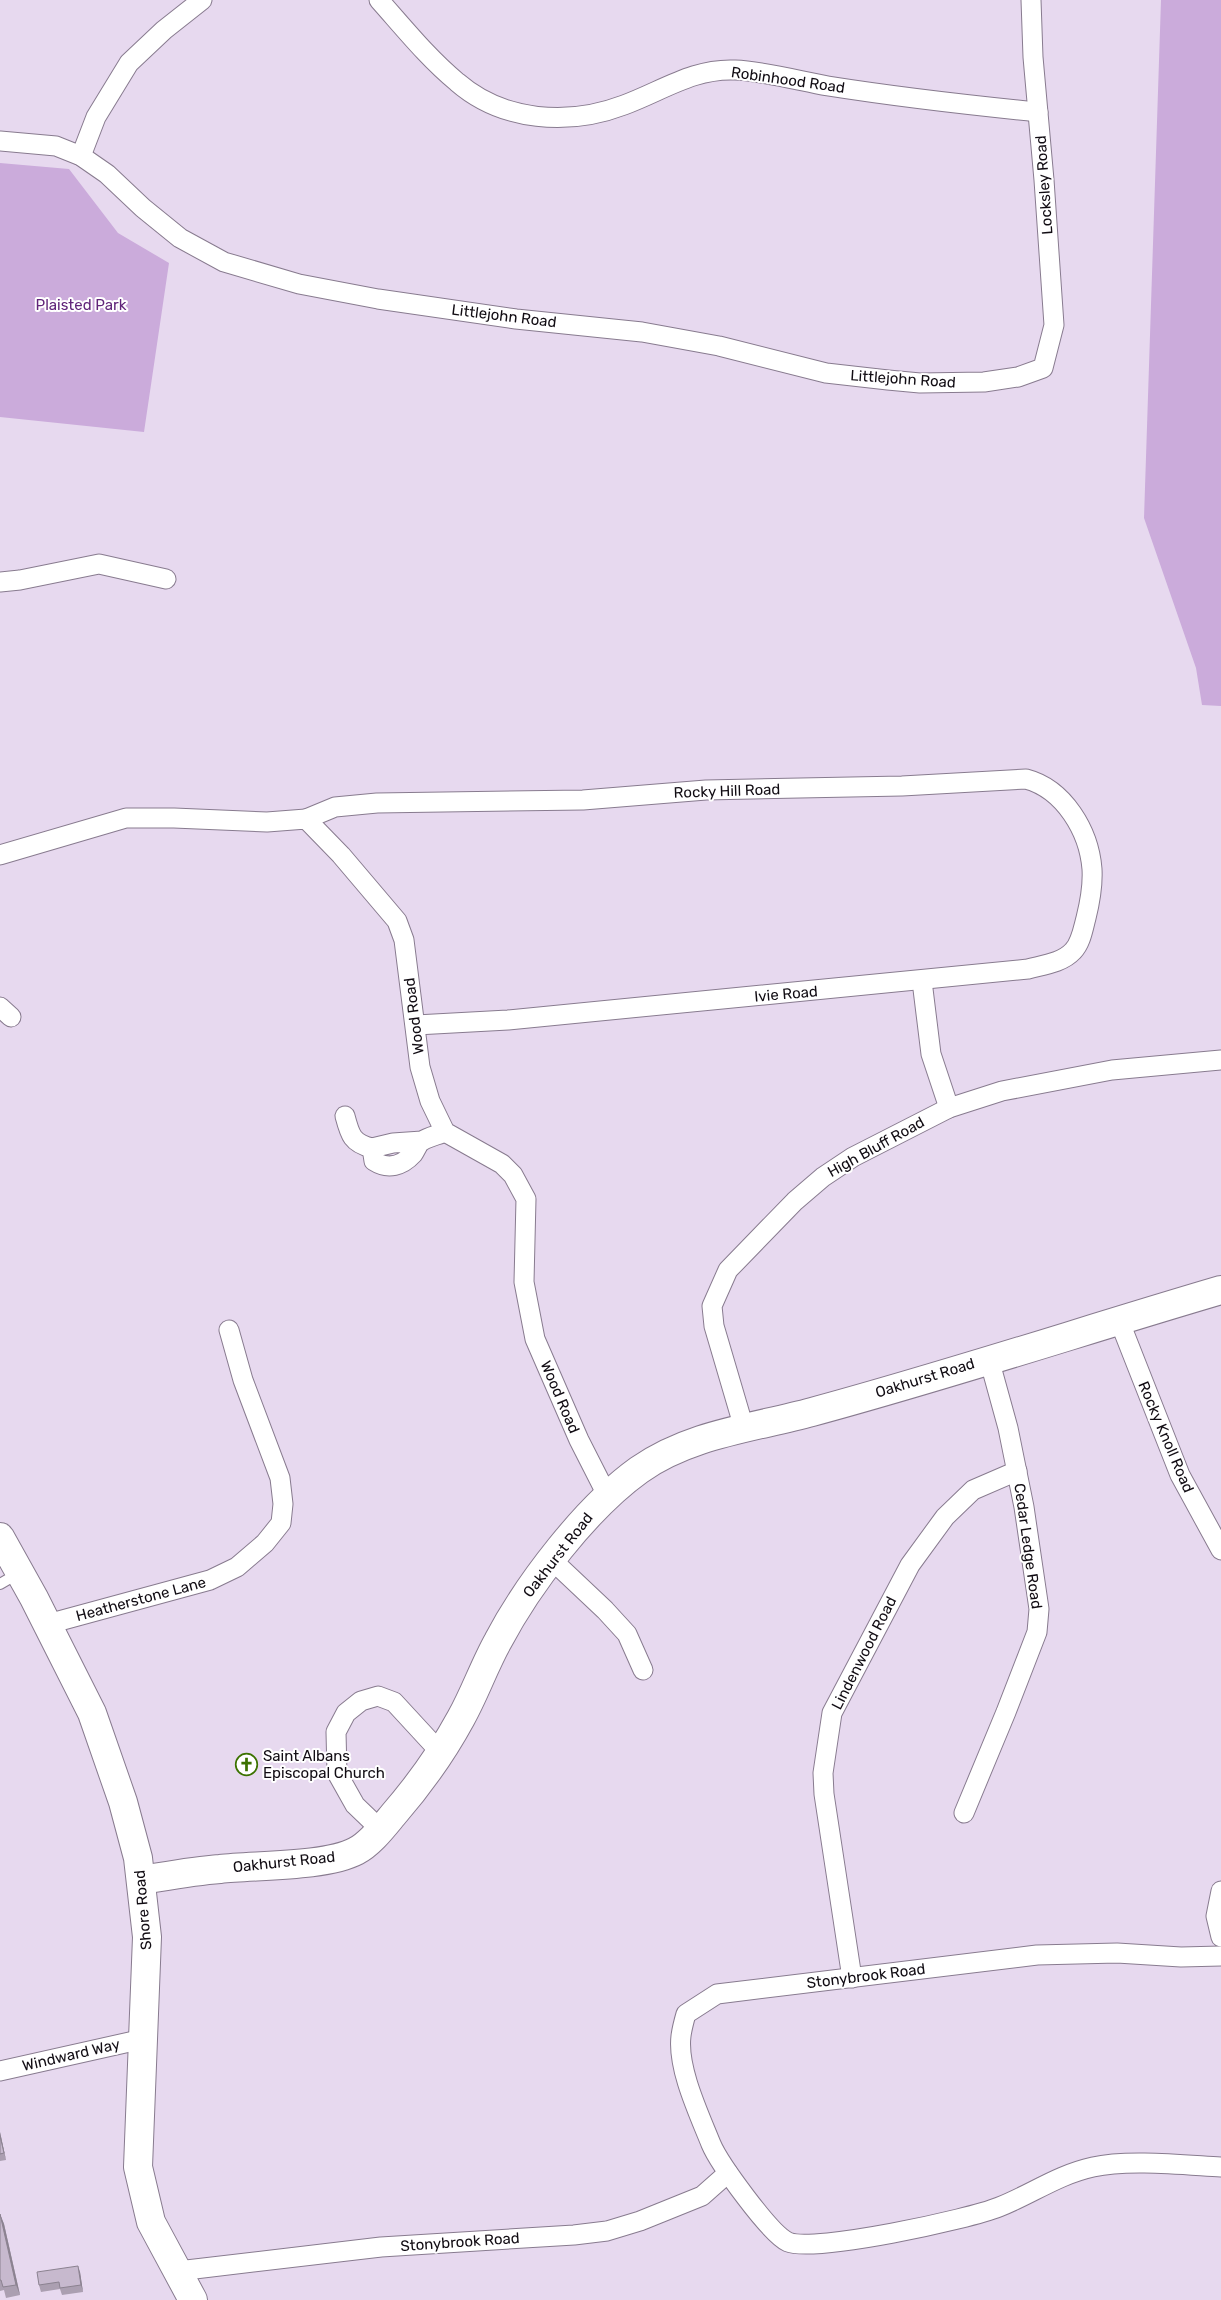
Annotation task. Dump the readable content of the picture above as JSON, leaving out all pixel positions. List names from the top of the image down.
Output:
{
  "streets": {
    "street": [
      "Robinhood Road",
      "Locksley Road",
      "Littlejohn Road",
      "Rocky Hill Road",
      "Ivie Road",
      "Wood Road",
      "High Bluff Road",
      "Oakhurst Road",
      "Rocky Knoll Road",
      "Cedar Ledge Road",
      "Heatherstone Lane",
      "Lindenwood Road",
      "Shore Road",
      "Stonybrook Road",
      "Windward Way"
    ]
  },
  "crossings": [
    ["Robinhood Road", "Locksley Road"],
    ["Locksley Road", "Littlejohn Road"],
    ["Rocky Hill Road", "Ivie Road"],
    ["Rocky Hill Road", "Wood Road"],
    ["Ivie Road", "Wood Road"],
    ["Wood Road", "Oakhurst Road"],
    ["High Bluff Road", "Oakhurst Road"],
    ["Oakhurst Road", "Rocky Knoll Road"],
    ["Oakhurst Road", "Cedar Ledge Road"],
    ["Oakhurst Road", "Shore Road"],
    ["Cedar Ledge Road", "Lindenwood Road"],
    ["Heatherstone Lane", "Shore Road"],
    ["Lindenwood Road", "Stonybrook Road"],
    ["Shore Road", "Stonybrook Road"],
    ["Shore Road", "Windward Way"]
  ],
  "parks": ["Plaisted Park"],
  "places": {
    "church": ["Saint Albans Episcopal Church"]
  }
}
